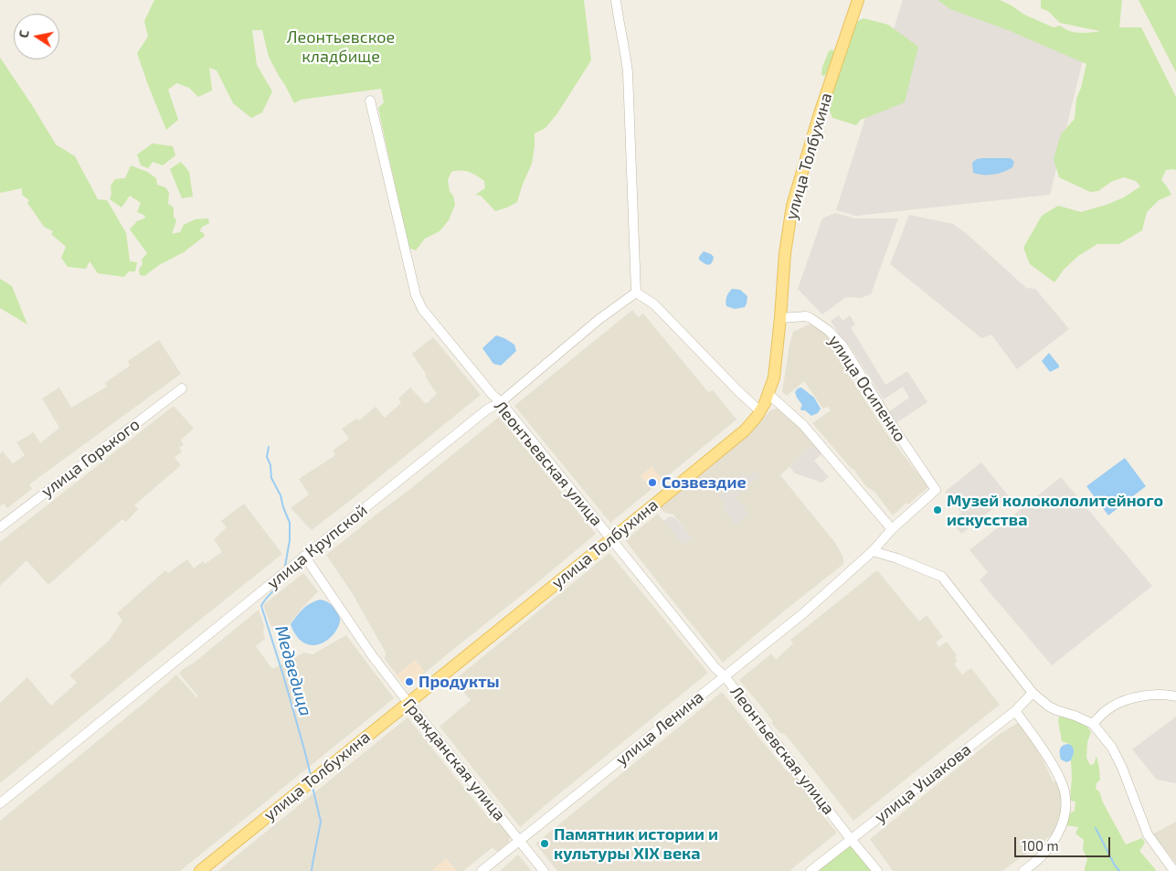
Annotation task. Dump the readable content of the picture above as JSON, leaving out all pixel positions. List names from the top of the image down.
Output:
{
  "streets": {
    "main road": ["улица Толбухина"],
    "street": [
      "улица Осипенко",
      "улица Горького",
      "Леонтьевская улица",
      "улица Крупской",
      "улица Ленина",
      "Гражданская улица",
      "улица Ушакова"
    ]
  },
  "crossings": [
    ["улица Толбухина", "улица Осипенко"],
    ["улица Толбухина", "Леонтьевская улица"],
    ["улица Толбухина", "Гражданская улица"],
    ["улица Осипенко", "улица Ленина"],
    ["Леонтьевская улица", "улица Крупской"],
    ["Леонтьевская улица", "улица Ленина"],
    ["Леонтьевская улица", "улица Ушакова"],
    ["улица Крупской", "Гражданская улица"],
    ["улица Ленина", "Гражданская улица"]
  ],
  "water": ["Медведица"],
  "parks": ["Леонтьевское кладбище"],
  "places": [
    "Созвездие",
    "Музей колокололитейного искусства",
    "Продукты",
    "Памятник истории и культуры XIX века"
  ],
  "scale_bar": "100 m",
  "north": "left"
}
